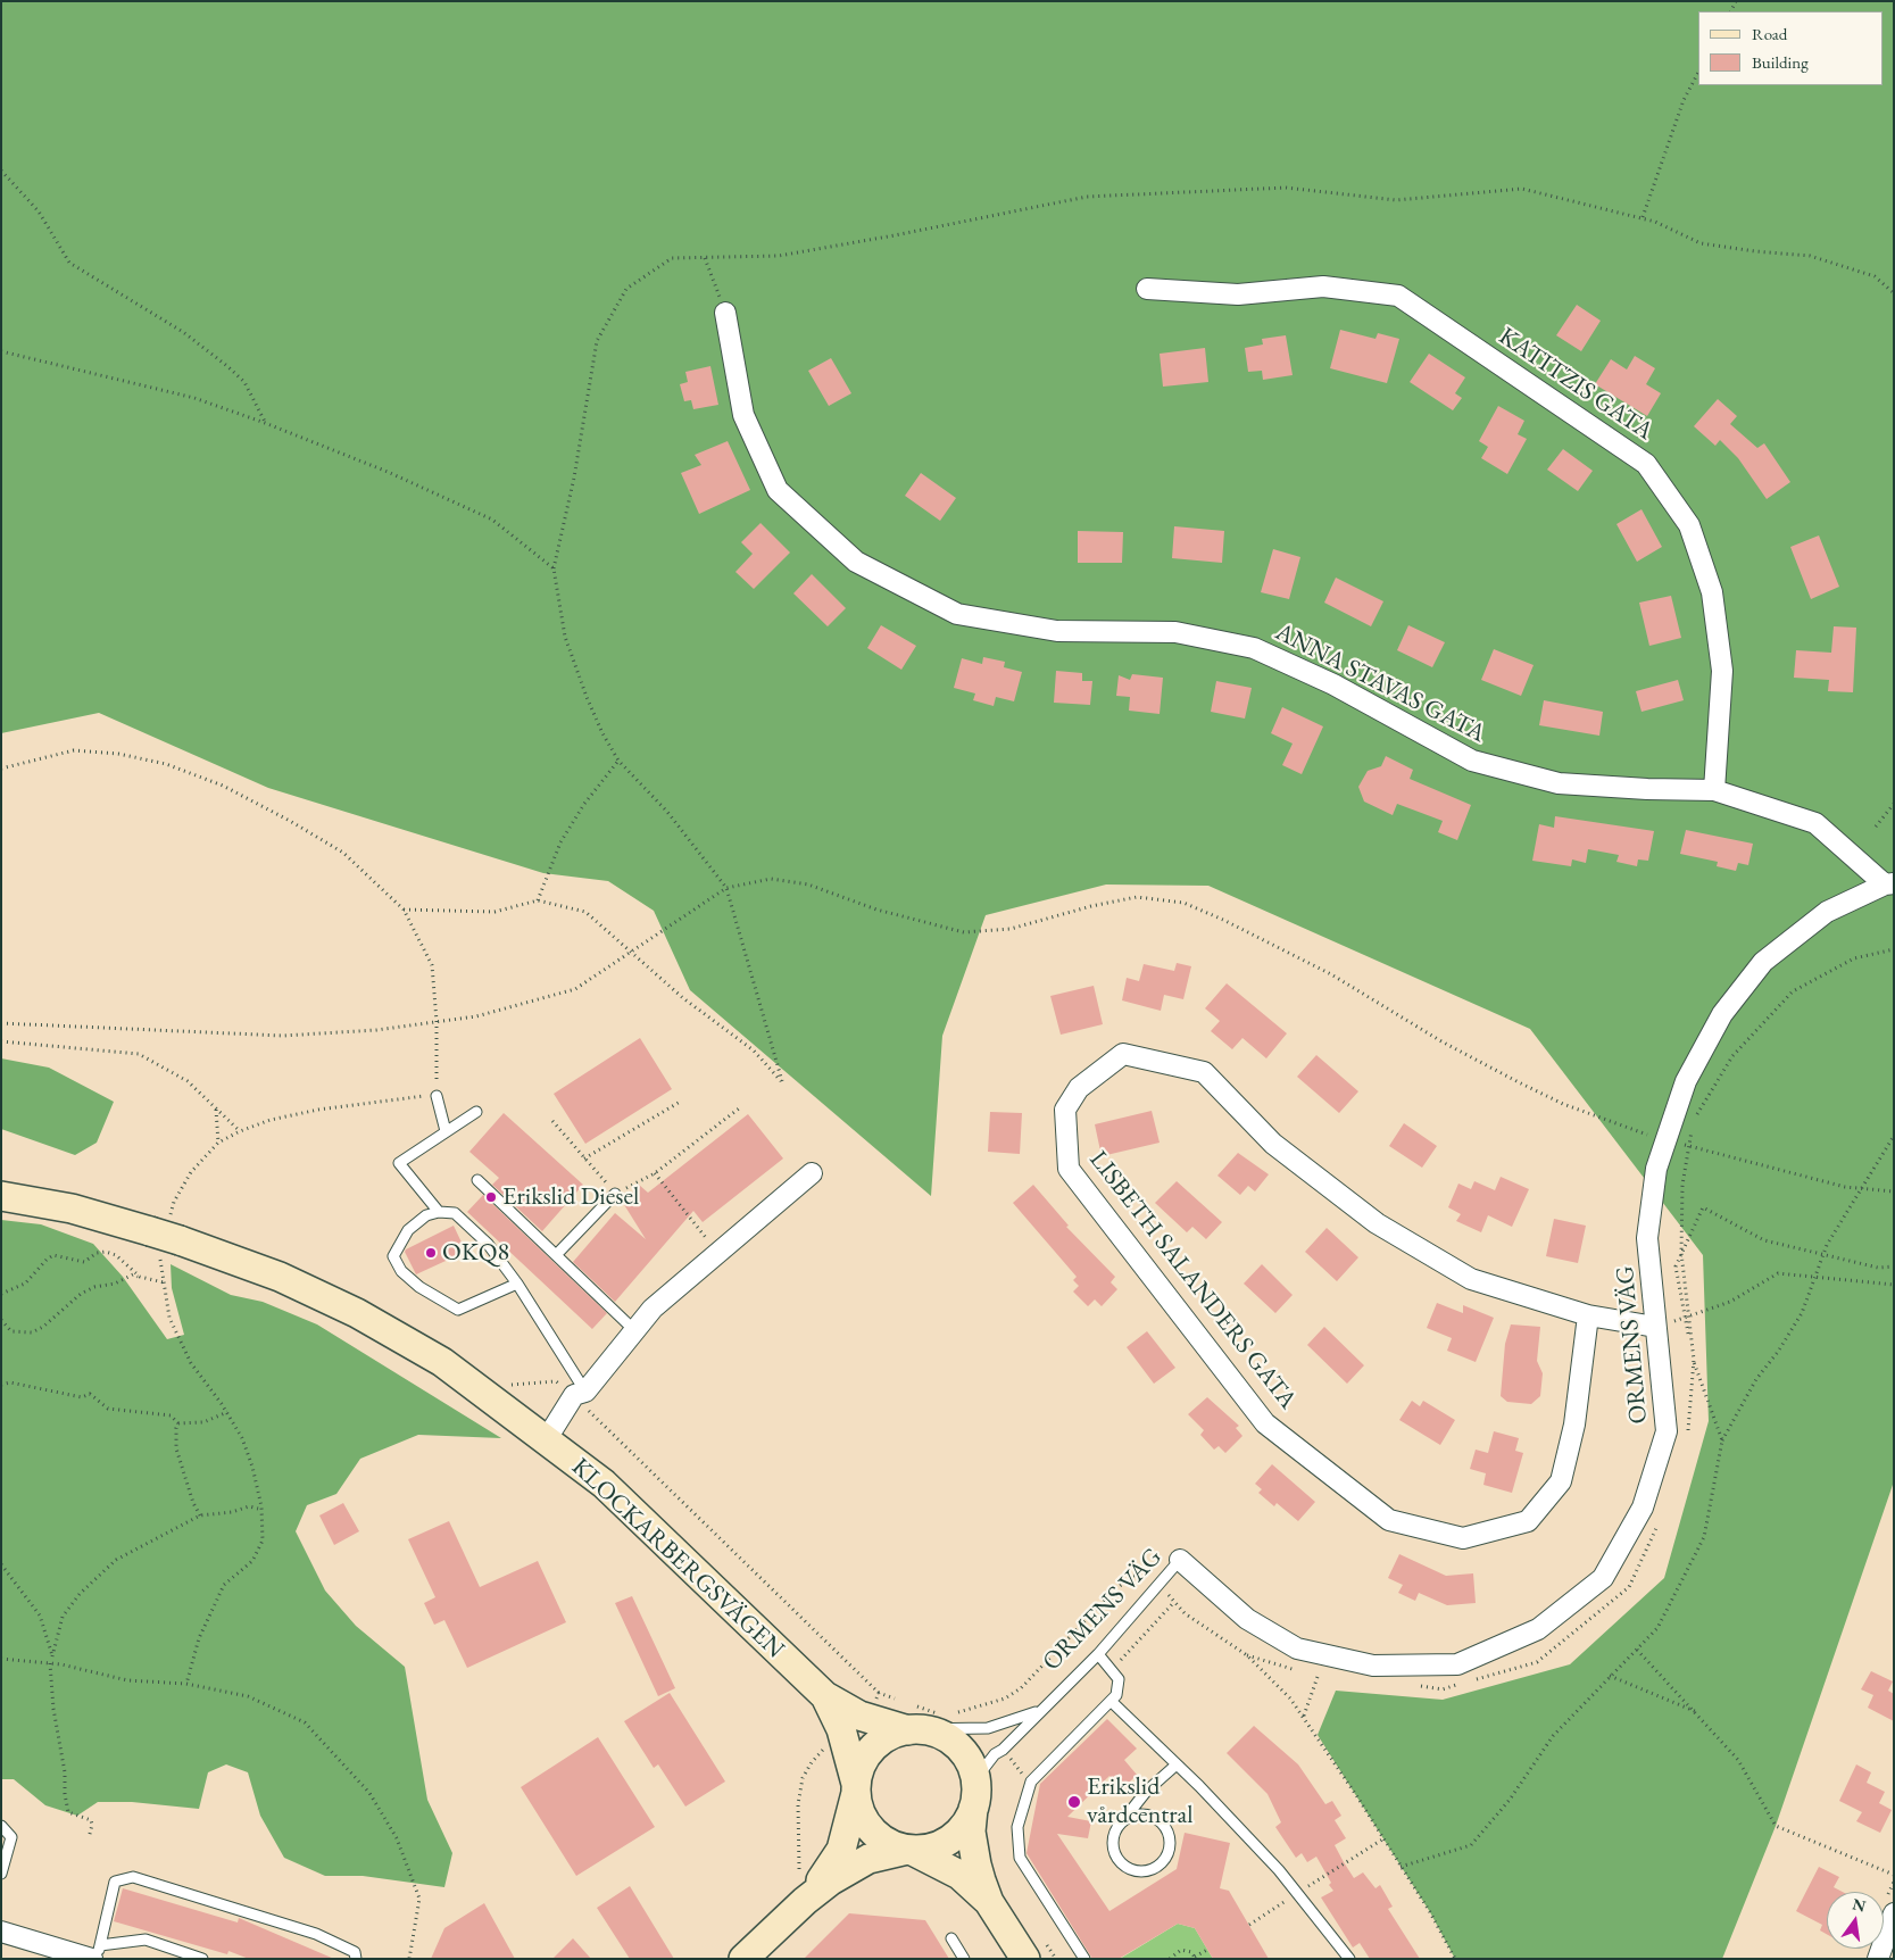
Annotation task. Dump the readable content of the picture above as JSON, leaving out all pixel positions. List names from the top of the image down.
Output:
{
  "streets": {
    "main road": ["KLOCKARBERGSVÄGEN"],
    "street": [
      "KATITZIS GATA",
      "ANNA STAVAS GATA",
      "LISBETH SALANDERS GATA",
      "ORMENS VÄG"
    ]
  },
  "crossings": [
    ["KATITZIS GATA", "ANNA STAVAS GATA"],
    ["ANNA STAVAS GATA", "ORMENS VÄG"],
    ["LISBETH SALANDERS GATA", "ORMENS VÄG"],
    ["ORMENS VÄG", "KLOCKARBERGSVÄGEN"]
  ],
  "places": ["Erikslid Diesel", "OKQ8", "Erikslid vårdcentral"],
  "legend": ["Road", "Building"],
  "north": "top"
}
